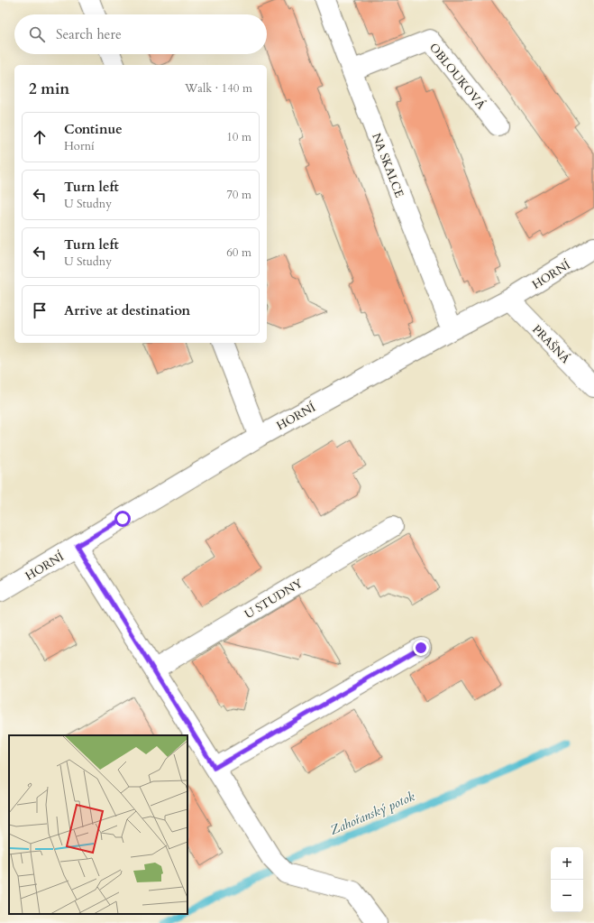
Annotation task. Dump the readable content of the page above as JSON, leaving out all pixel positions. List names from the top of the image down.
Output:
{
  "streets": {
    "street": [
      "OBLOUKOVÁ",
      "NA SKALCE",
      "HORNÍ",
      "PRAŠNÁ",
      "U STUDNY"
    ]
  },
  "crossings": [
    ["OBLOUKOVÁ", "NA SKALCE"],
    ["NA SKALCE", "HORNÍ"],
    ["HORNÍ", "PRAŠNÁ"]
  ],
  "water": ["Zahořanský potok"],
  "page": {
    "search": "Search here",
    "heading": ["2 min", "Walk · 140 m"],
    "list": [
      ["Continue", "Horní", "10 m"],
      ["Turn left", "U Studny", "70 m"],
      ["Turn left", "U Studny", "60 m"],
      "Arrive at destination"
    ],
    "map_buttons": ["+", "−"]
  }
}
